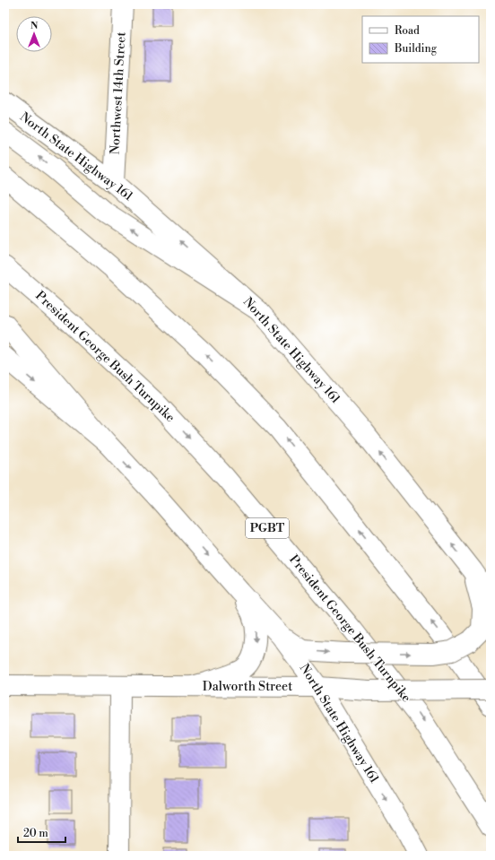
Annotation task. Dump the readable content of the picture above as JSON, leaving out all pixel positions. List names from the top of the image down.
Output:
{
  "streets": {
    "main road": [
      "Northwest 14th Street",
      "North State Highway 161",
      "President George Bush Turnpike",
      "PGBT",
      "Dalworth Street"
    ]
  },
  "crossings": [
    ["Northwest 14th Street", "North State Highway 161"],
    ["North State Highway 161", "Dalworth Street"]
  ],
  "legend": ["Road", "Building"],
  "scale_bar": "20 m",
  "north": "top"
}
